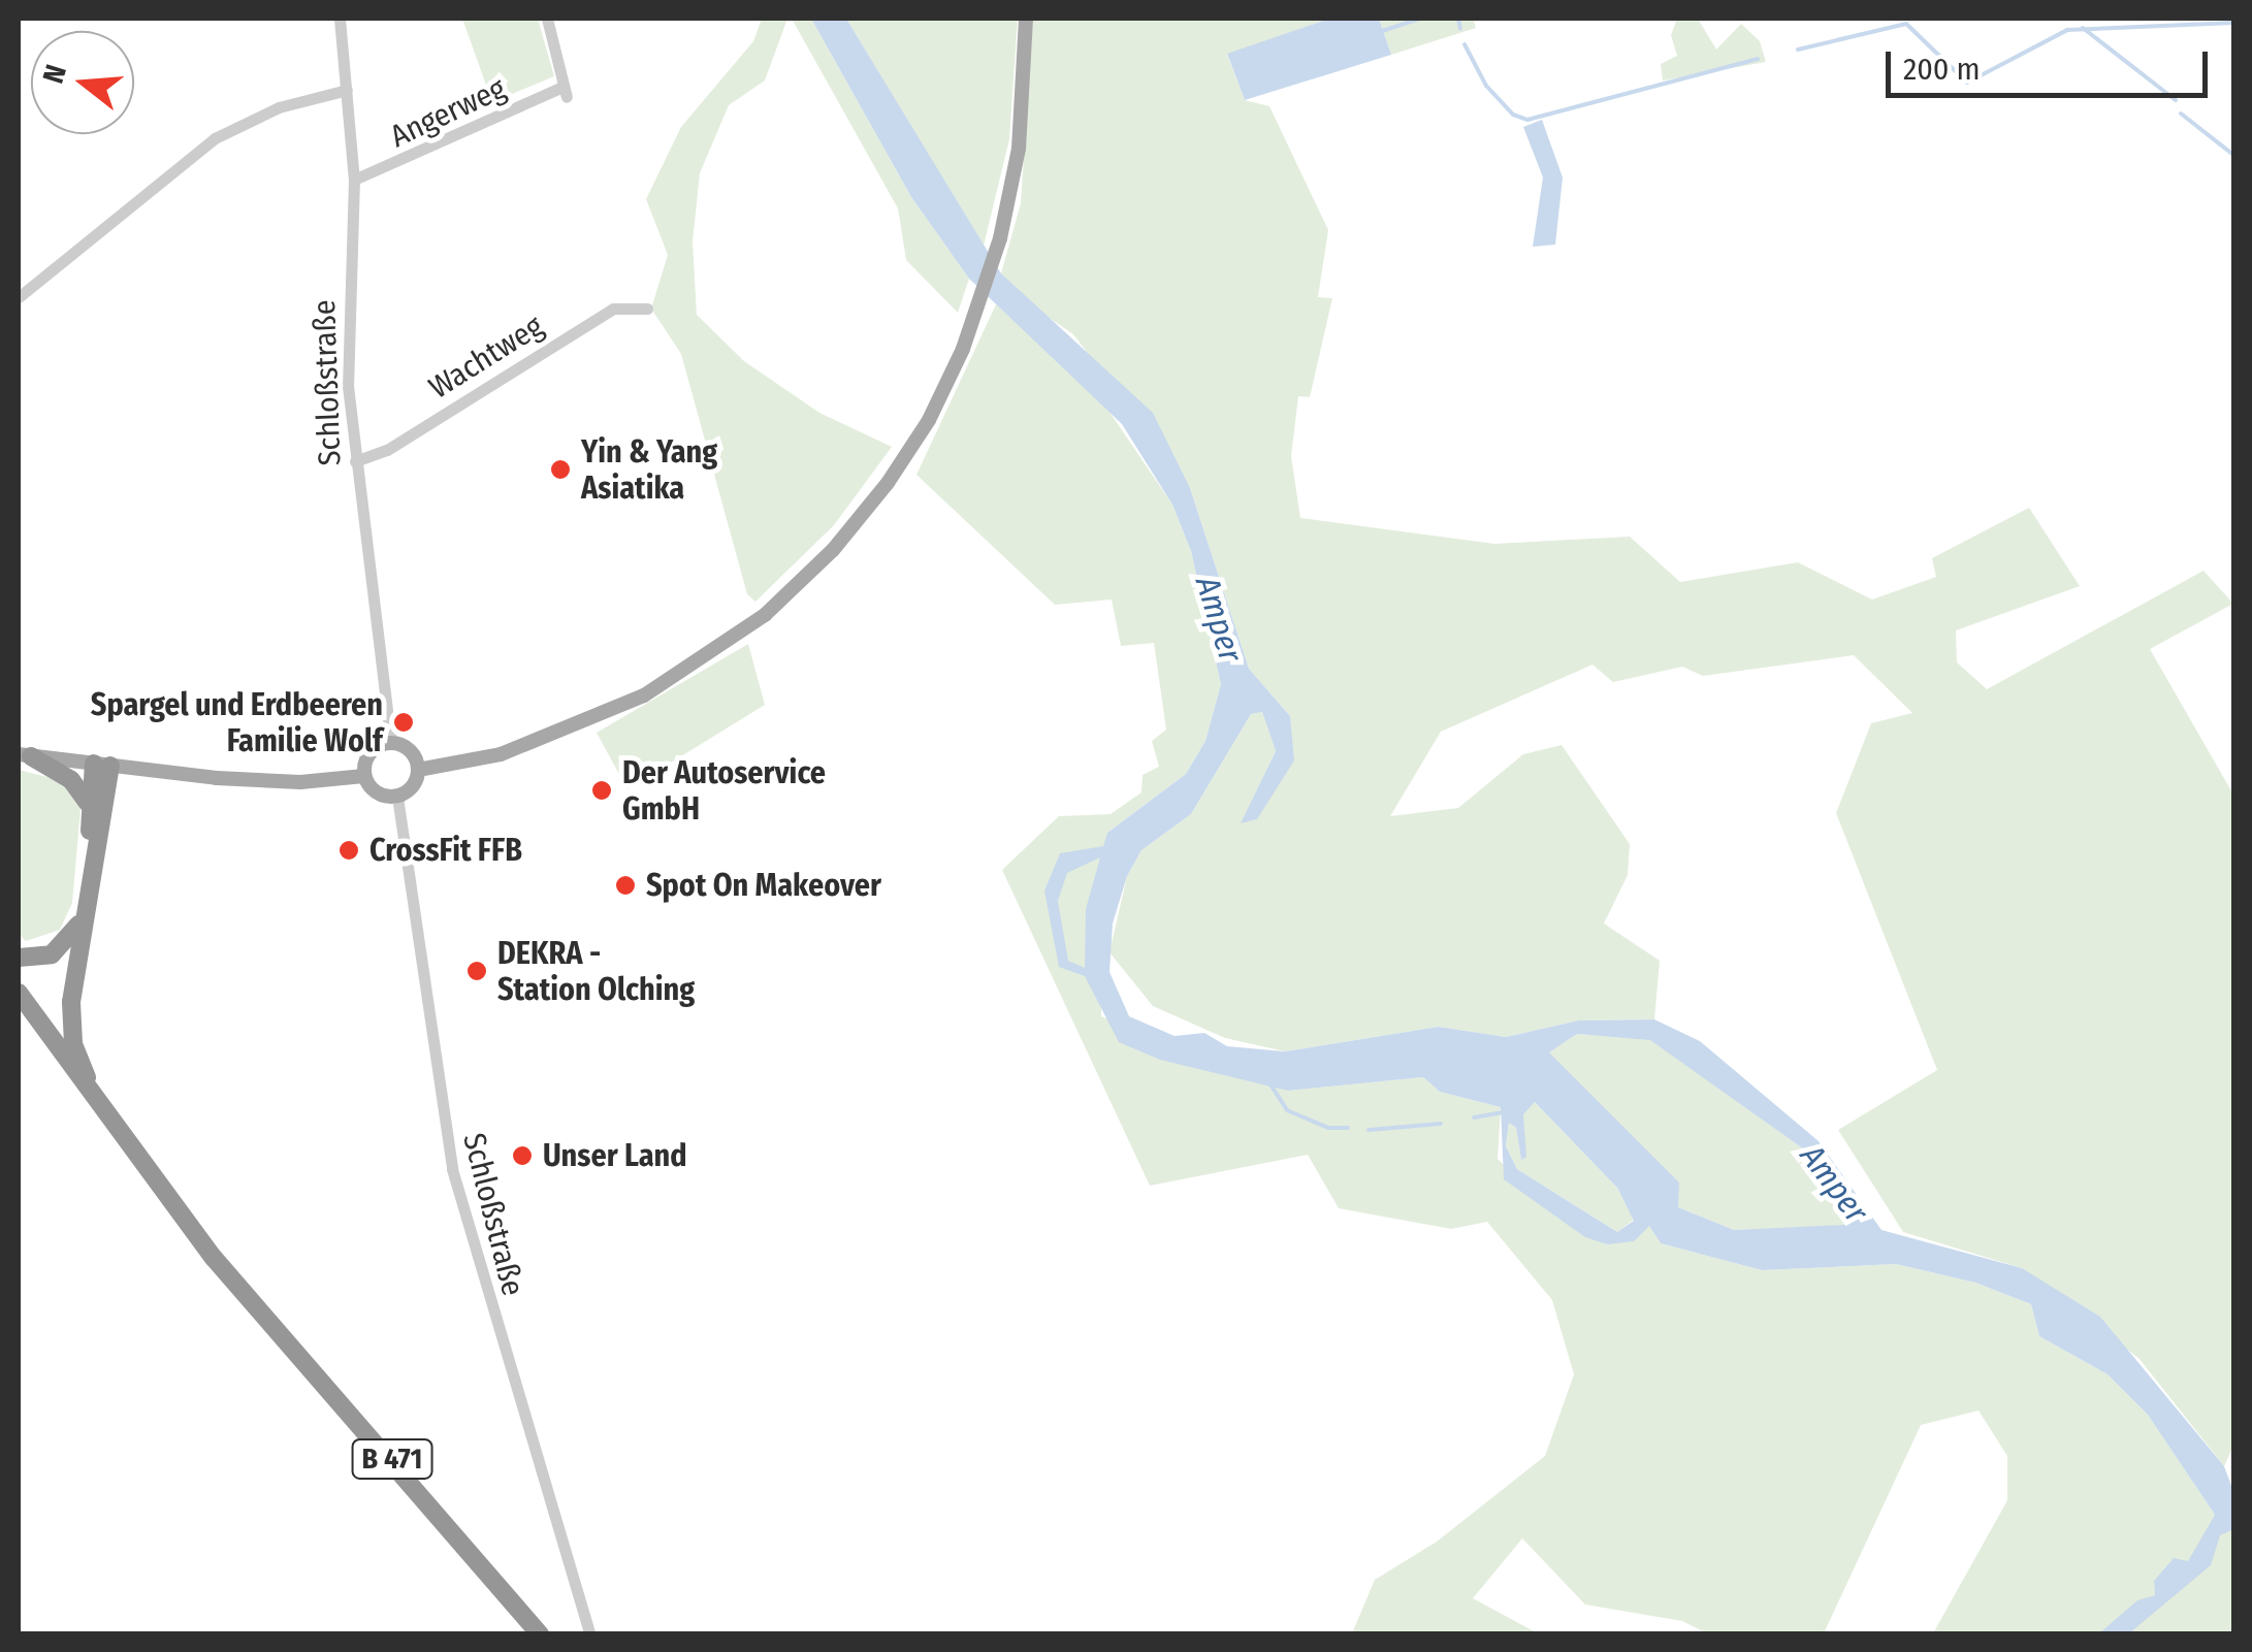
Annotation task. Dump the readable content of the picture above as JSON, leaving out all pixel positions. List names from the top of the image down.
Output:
{
  "streets": {
    "highway": ["B 471"],
    "street": ["Angerweg", "Wachtweg", "Schloßstraße"]
  },
  "crossings": [
    ["Angerweg", "Schloßstraße"],
    ["Wachtweg", "Schloßstraße"]
  ],
  "water": ["Amper"],
  "places": [
    "Yin & Yang Asiatika",
    "Spargel und Erdbeeren Familie Wolf",
    "Der Autoservice GmbH",
    "CrossFit FFB",
    "Spot On Makeover",
    "DEKRA - Station Olching",
    "Unser Land"
  ],
  "scale_bar": "200 m",
  "north": "left"
}
